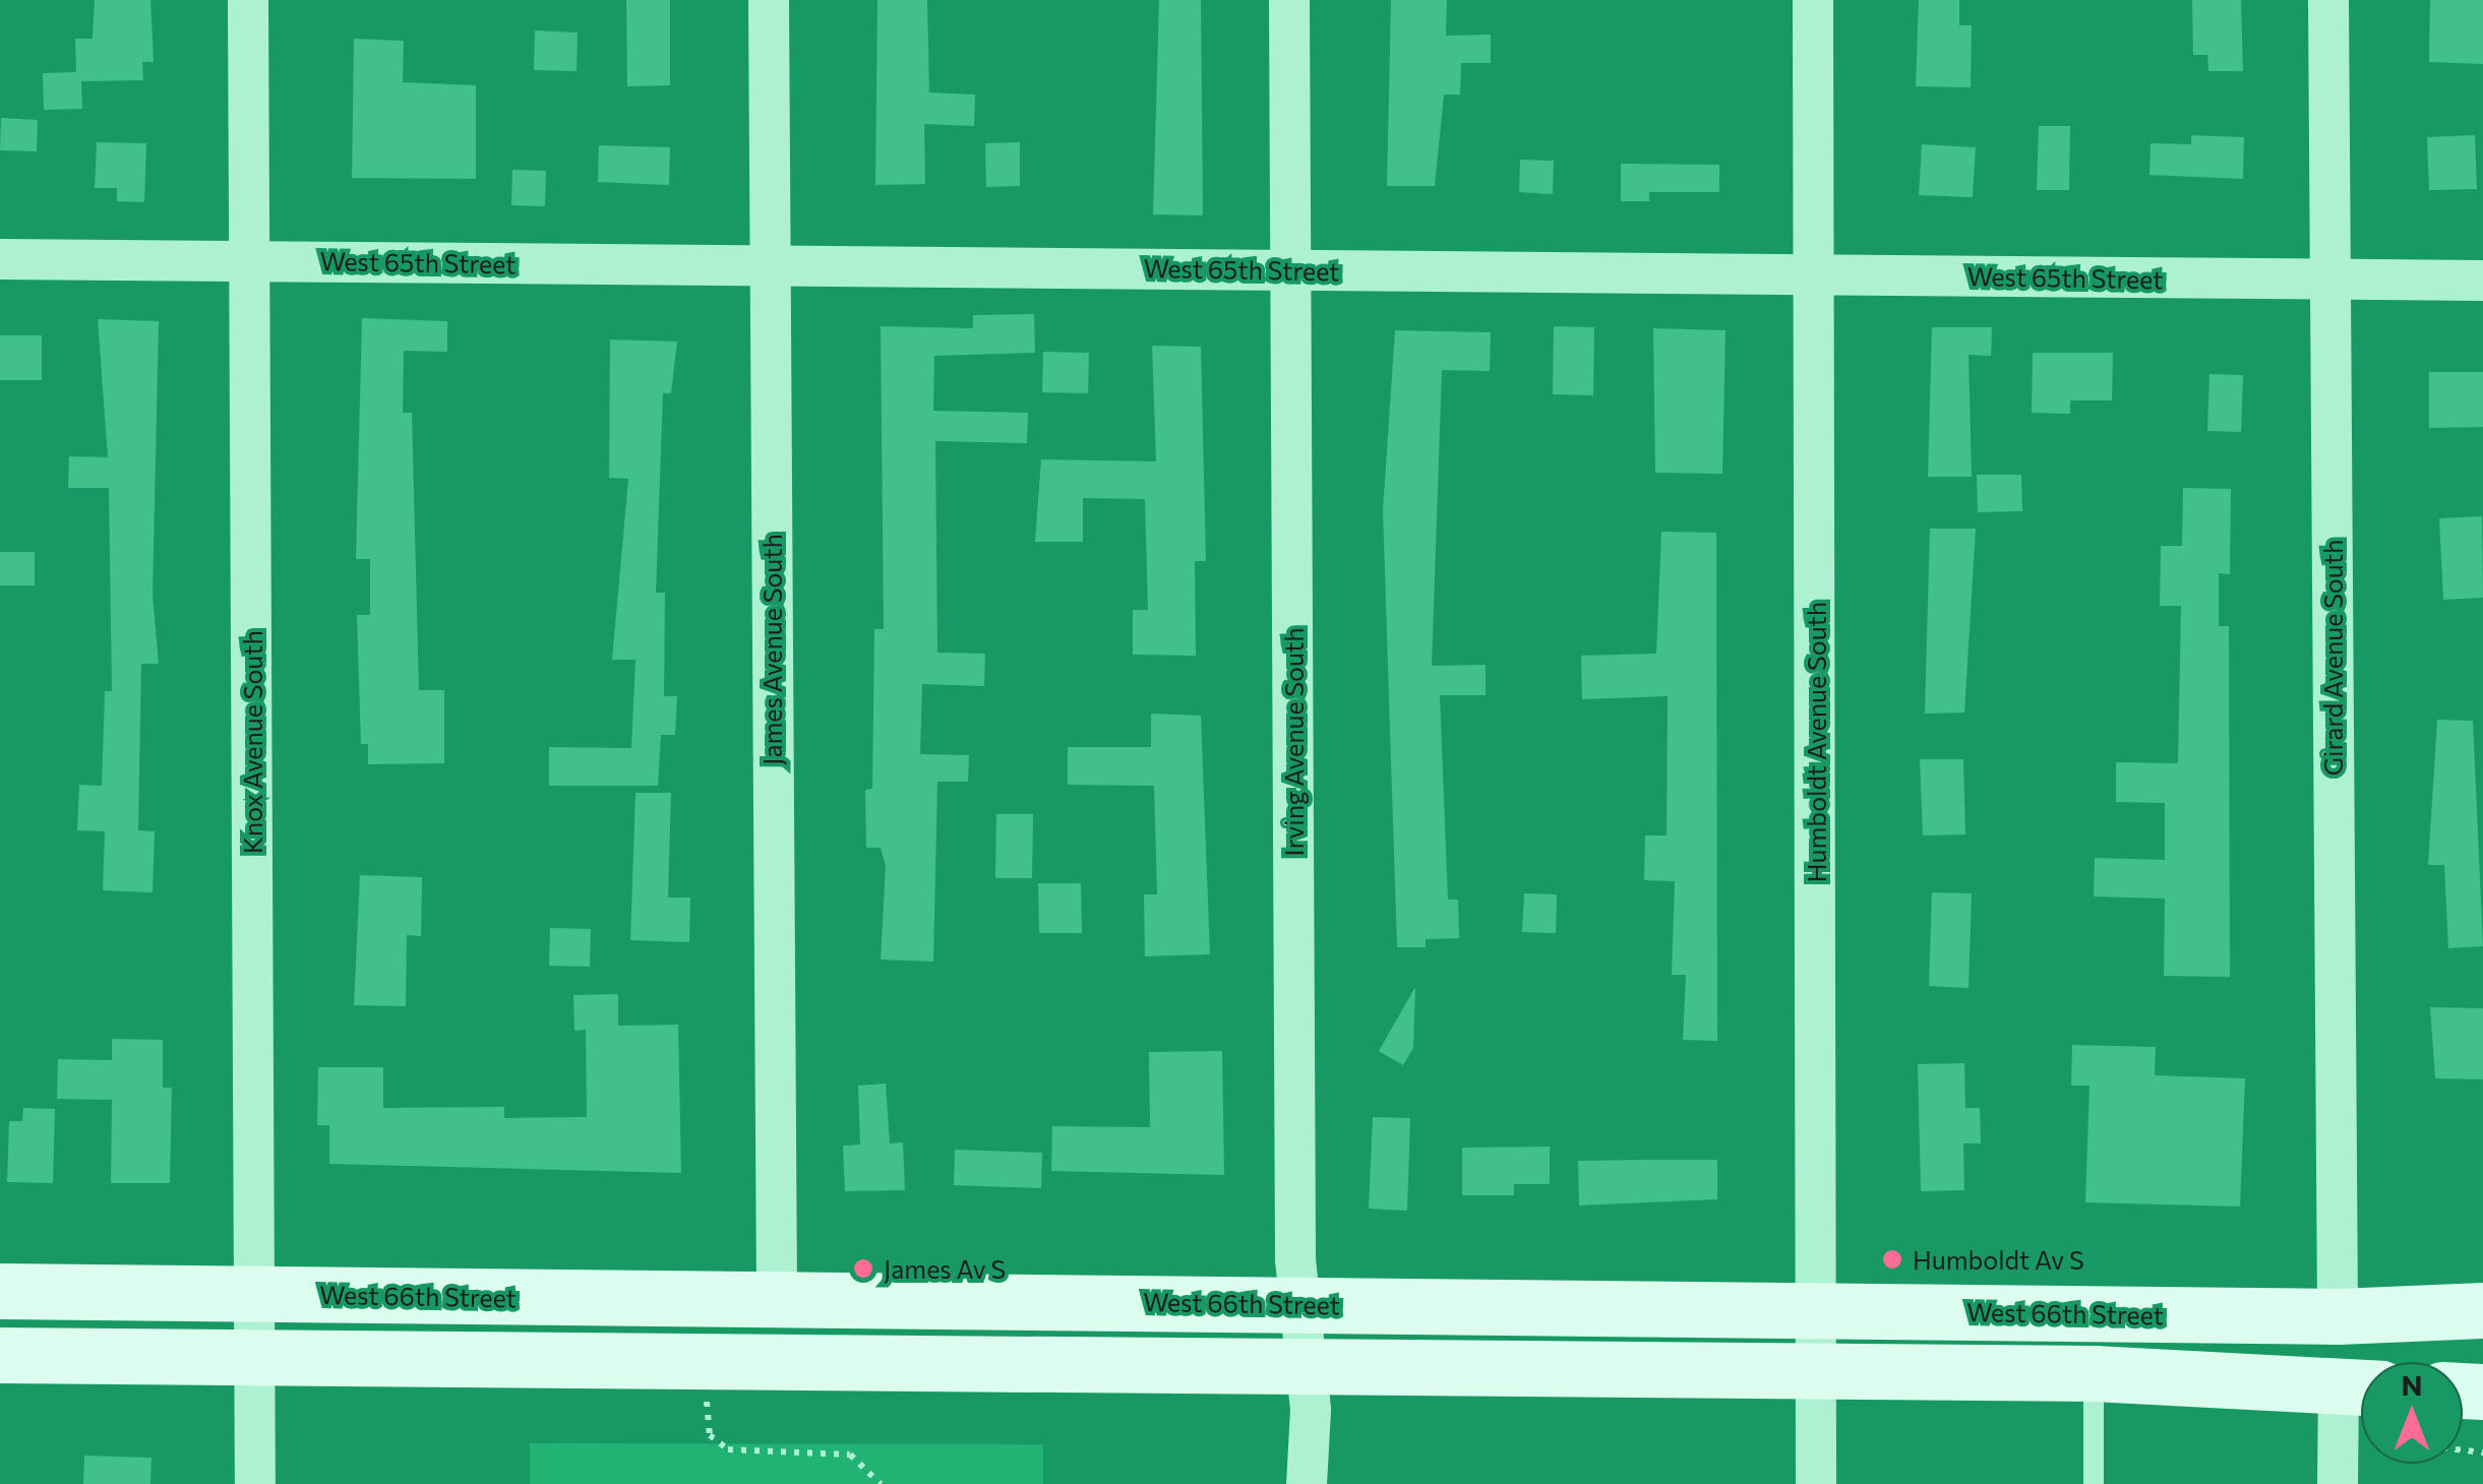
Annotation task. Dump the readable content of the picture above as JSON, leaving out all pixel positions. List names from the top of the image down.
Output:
{
  "streets": {
    "main road": ["West 66th Street"],
    "street": [
      "West 65th Street",
      "James Avenue South",
      "Girard Avenue South",
      "Knox Avenue South",
      "Irving Avenue South",
      "Humboldt Avenue South"
    ]
  },
  "crossings": [
    ["West 65th Street", "James Avenue South"],
    ["West 65th Street", "Girard Avenue South"],
    ["West 65th Street", "Knox Avenue South"],
    ["West 65th Street", "Irving Avenue South"],
    ["West 65th Street", "Humboldt Avenue South"],
    ["James Avenue South", "West 66th Street"],
    ["Girard Avenue South", "West 66th Street"],
    ["Knox Avenue South", "West 66th Street"],
    ["Irving Avenue South", "West 66th Street"],
    ["Humboldt Avenue South", "West 66th Street"]
  ],
  "places": ["Humboldt Av S", "James Av S"],
  "north": "top"
}
